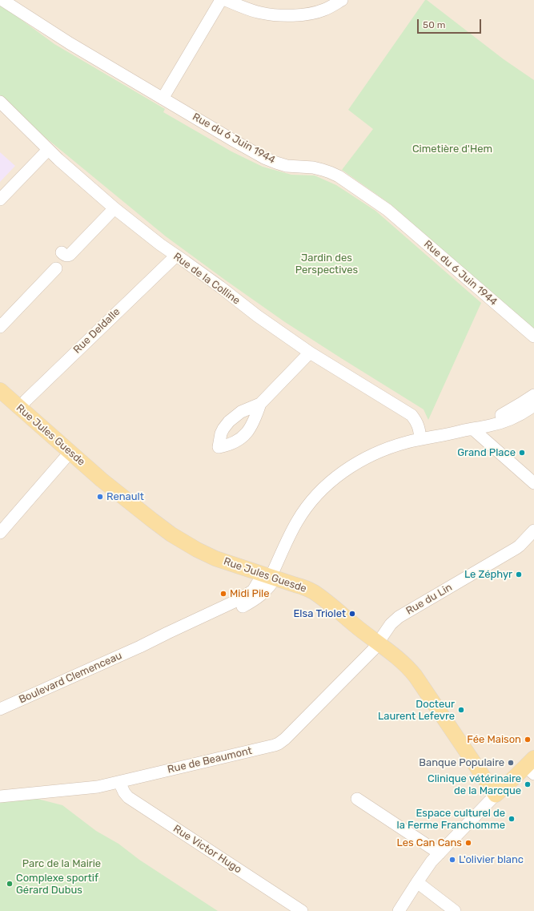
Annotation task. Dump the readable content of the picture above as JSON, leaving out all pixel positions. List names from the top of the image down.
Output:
{
  "streets": {
    "main road": ["Rue Jules Guesde"],
    "street": [
      "Rue du 6 Juin 1944",
      "Rue de la Colline",
      "Rue Deldalle",
      "Rue du Lin",
      "Boulevard Clemenceau",
      "Rue de Beaumont",
      "Rue Victor Hugo"
    ]
  },
  "crossings": [
    ["Rue de la Colline", "Rue Deldalle"],
    ["Rue de la Colline", "Boulevard Clemenceau"],
    ["Rue Deldalle", "Rue Jules Guesde"],
    ["Rue Jules Guesde", "Rue du Lin"],
    ["Rue Jules Guesde", "Boulevard Clemenceau"],
    ["Rue Jules Guesde", "Rue de Beaumont"],
    ["Rue du Lin", "Rue de Beaumont"],
    ["Rue de Beaumont", "Rue Victor Hugo"]
  ],
  "parks": ["Cimetière d'Hem", "Jardin des Perspectives", "Parc de la Mairie"],
  "places": [
    "Grand Place",
    "Renault",
    "Le Zéphyr",
    "Midi Pile",
    "Elsa Triolet",
    "Docteur Laurent Lefevre",
    "Fée Maison",
    "Banque Populaire",
    "Clinique vétérinaire de la Marcque",
    "Espace culturel de la Ferme Franchomme",
    "Les Can Cans",
    "L'olivier blanc",
    "Complexe sportif Gérard Dubus"
  ],
  "scale_bar": "50 m"
}
